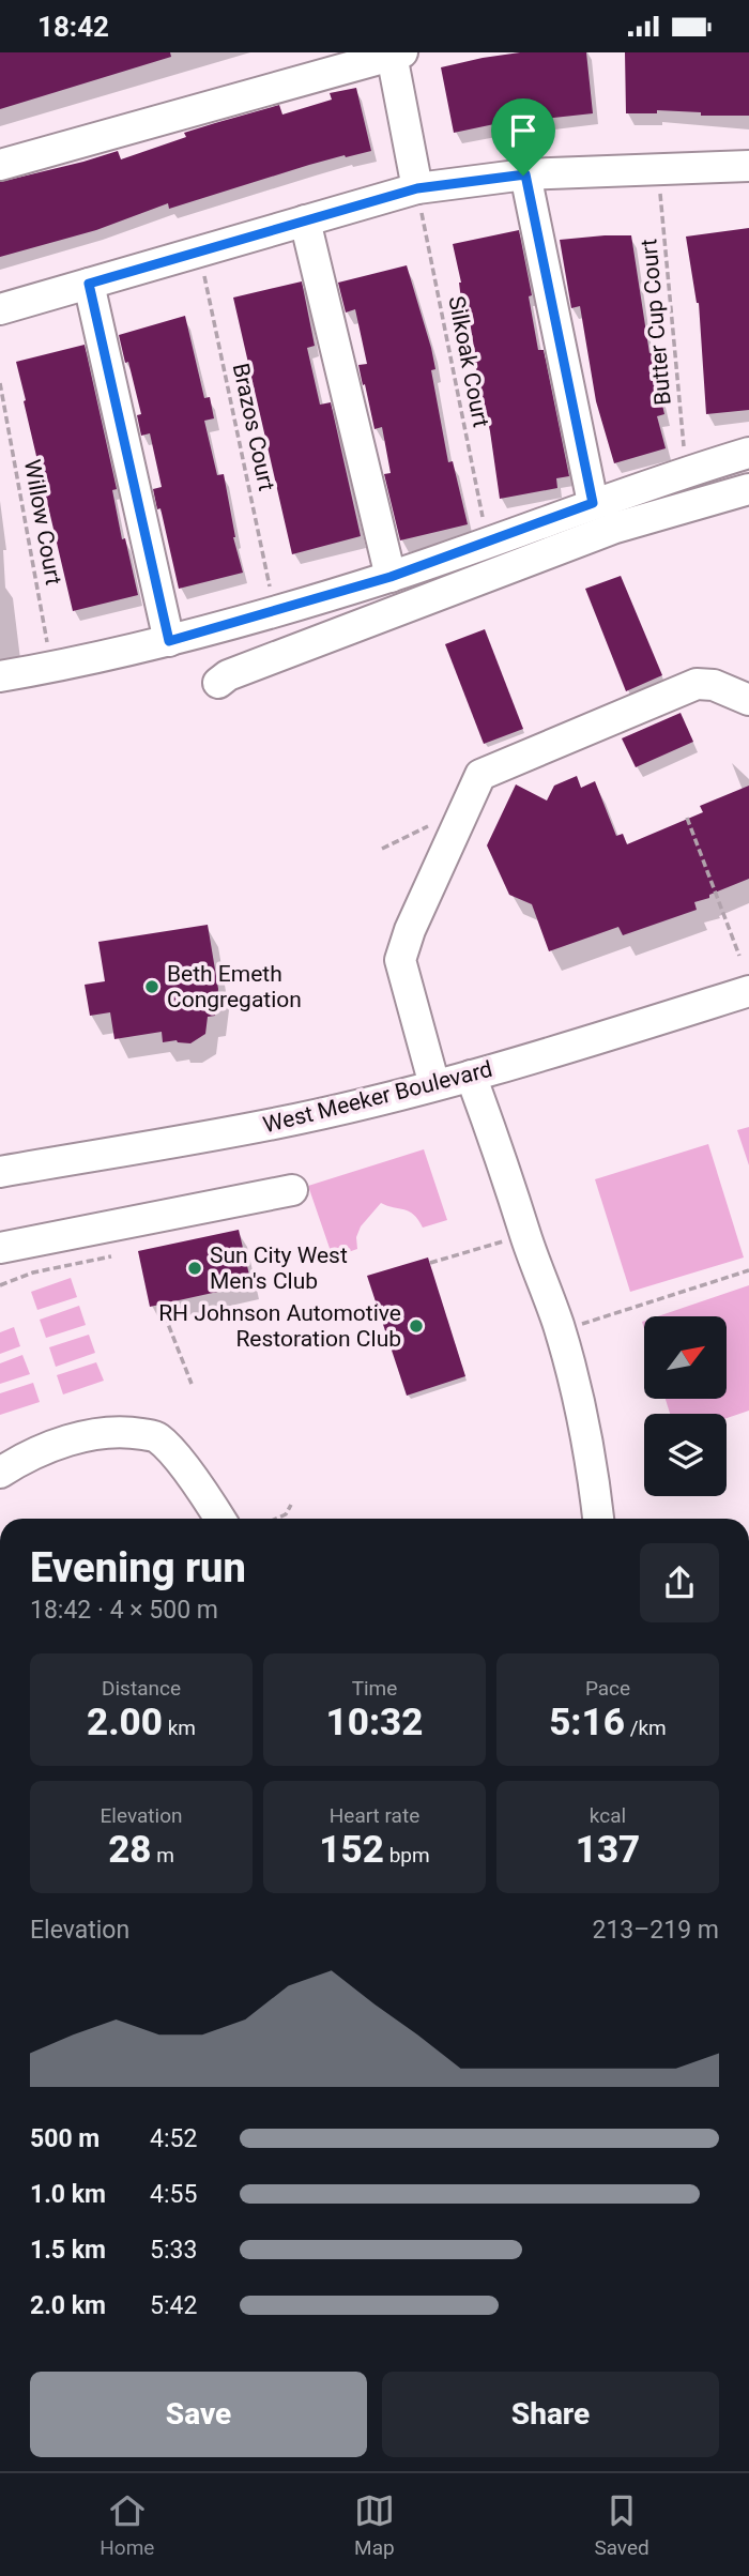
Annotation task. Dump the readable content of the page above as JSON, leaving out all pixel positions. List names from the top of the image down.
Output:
{
  "streets": {
    "street": ["West Meeker Boulevard"],
    "path": [
      "Butter Cup Court",
      "Silkoak Court",
      "Brazos Court",
      "Willow Court"
    ]
  },
  "places": ["Beth Emeth Congregation", "Sun City West Men's Club", "RH Johnson Automotive Restoration Club"],
  "north": "top right",
  "page": {
    "status": "18:42",
    "heading": ["Evening run", "18:42 · 4 × 500 m"],
    "stats": [
      ["Distance", "2.00 km"],
      ["Time", "10:32"],
      ["Pace", "5:16 /km"],
      ["Elevation", "28 m"],
      ["Heart rate", "152 bpm"],
      ["kcal", "137"]
    ],
    "chart": ["Elevation", "213–219 m"],
    "list": [
      {
        "name": "500 m",
        "note": "4:52"
      },
      {
        "name": "1.0 km",
        "note": "4:55"
      },
      {
        "name": "1.5 km",
        "note": "5:33"
      },
      {
        "name": "2.0 km",
        "note": "5:42"
      }
    ],
    "buttons": ["Save", "Share"],
    "tabs": ["Home", "Map", "Saved"]
  }
}
